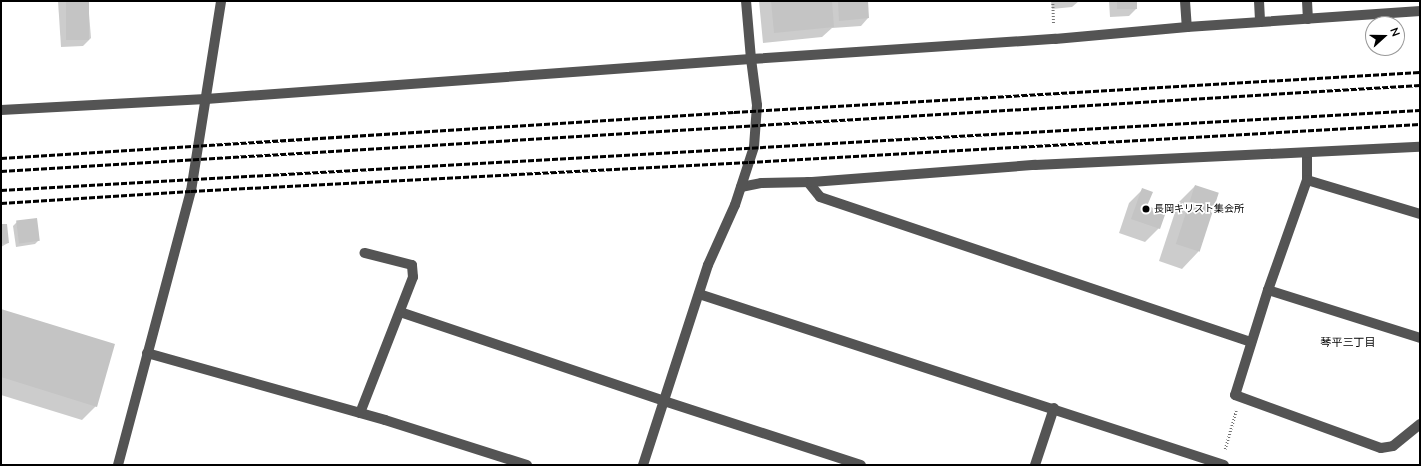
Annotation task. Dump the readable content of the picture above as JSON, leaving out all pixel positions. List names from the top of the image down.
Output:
{
  "districts": ["琴平三丁目"],
  "places": ["長岡キリスト集会所"],
  "north": "right"
}
